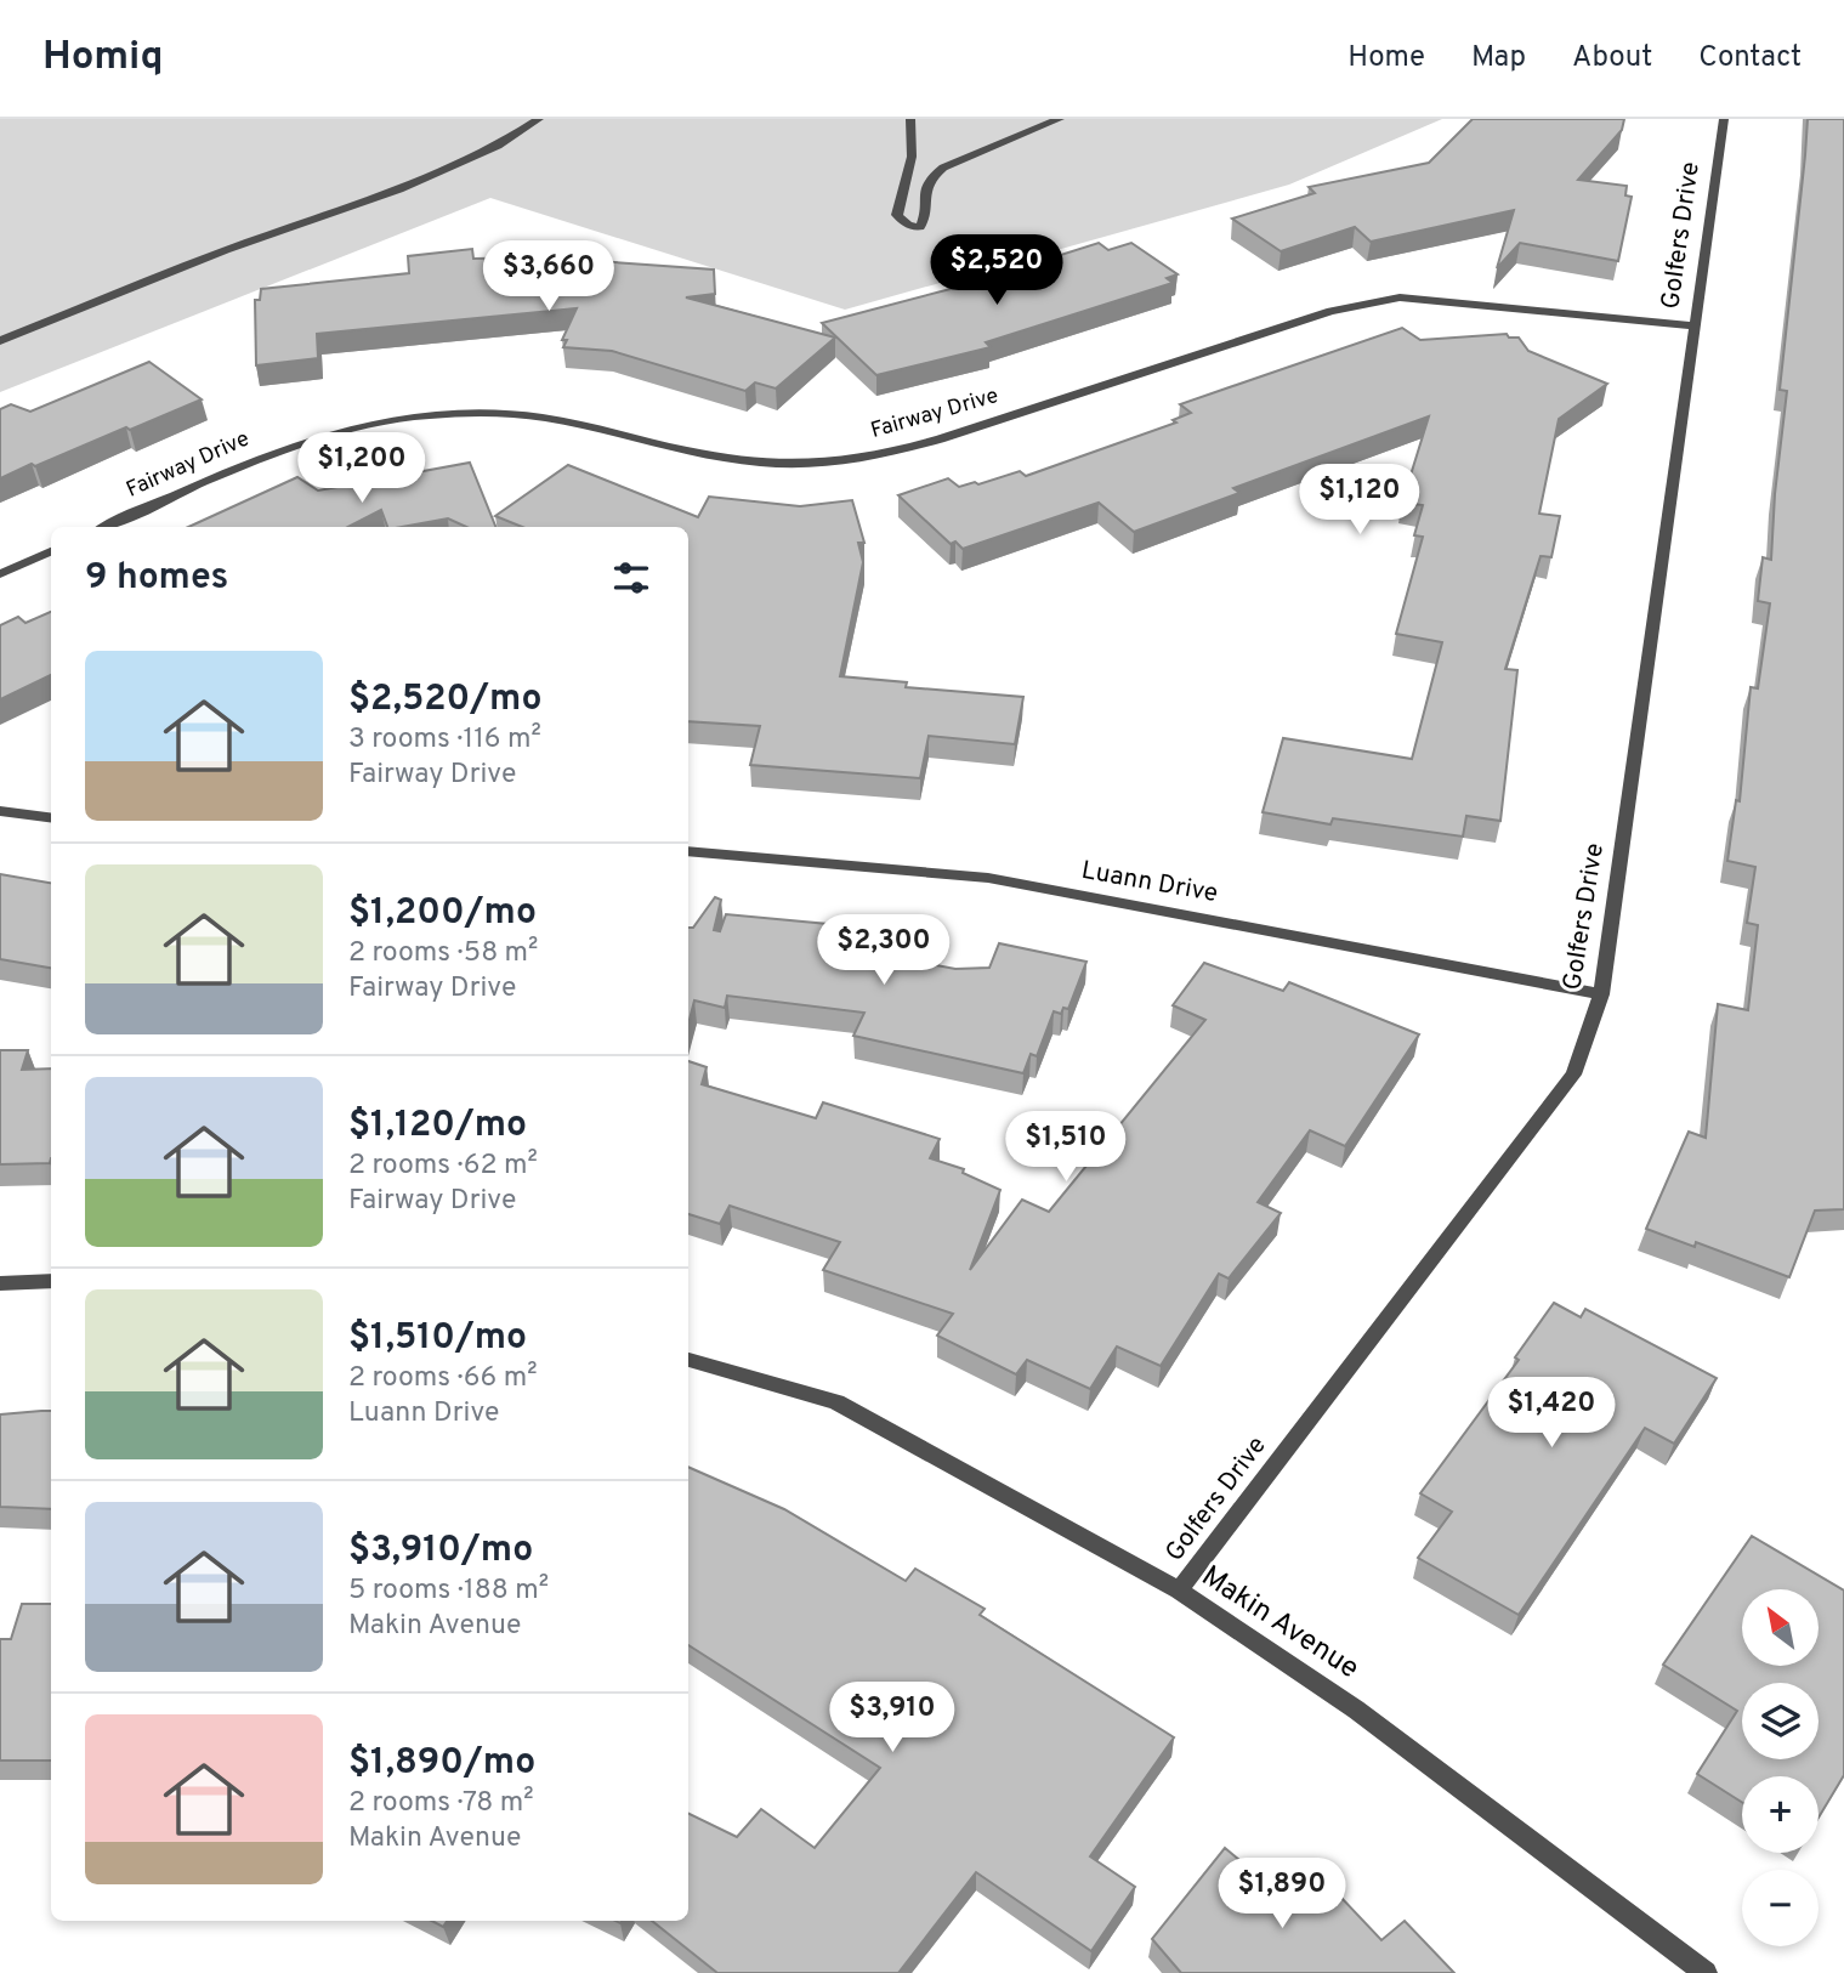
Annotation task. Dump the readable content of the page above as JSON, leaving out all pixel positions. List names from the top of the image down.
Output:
{
  "streets": {
    "street": [
      "Golfers Drive",
      "Fairway Drive",
      "Luann Drive",
      "Makin Avenue"
    ]
  },
  "crossings": [
    ["Golfers Drive", "Fairway Drive"],
    ["Golfers Drive", "Luann Drive"],
    ["Golfers Drive", "Makin Avenue"]
  ],
  "north": "top left",
  "page": {
    "header": "Homiq",
    "nav": [
      "Home",
      "Map",
      "About",
      "Contact"
    ],
    "price": [
      "$2,520",
      "$3,660",
      "$1,200",
      "$1,120",
      "$2,300",
      "$1,510",
      "$1,420",
      "$3,910",
      "$1,890"
    ],
    "heading": "9 homes",
    "list": [
      {
        "name": "$2,520/mo",
        "note": "3 rooms · 116 m² · Fairway Drive"
      },
      {
        "name": "$1,200/mo",
        "note": "2 rooms · 58 m² · Fairway Drive"
      },
      {
        "name": "$1,120/mo",
        "note": "2 rooms · 62 m² · Fairway Drive"
      },
      {
        "name": "$1,510/mo",
        "note": "2 rooms · 66 m² · Luann Drive"
      },
      {
        "name": "$3,910/mo",
        "note": "5 rooms · 188 m² · Makin Avenue"
      },
      {
        "name": "$1,890/mo",
        "note": "2 rooms · 78 m² · Makin Avenue"
      }
    ],
    "map_buttons": ["+", "−"]
  }
}
